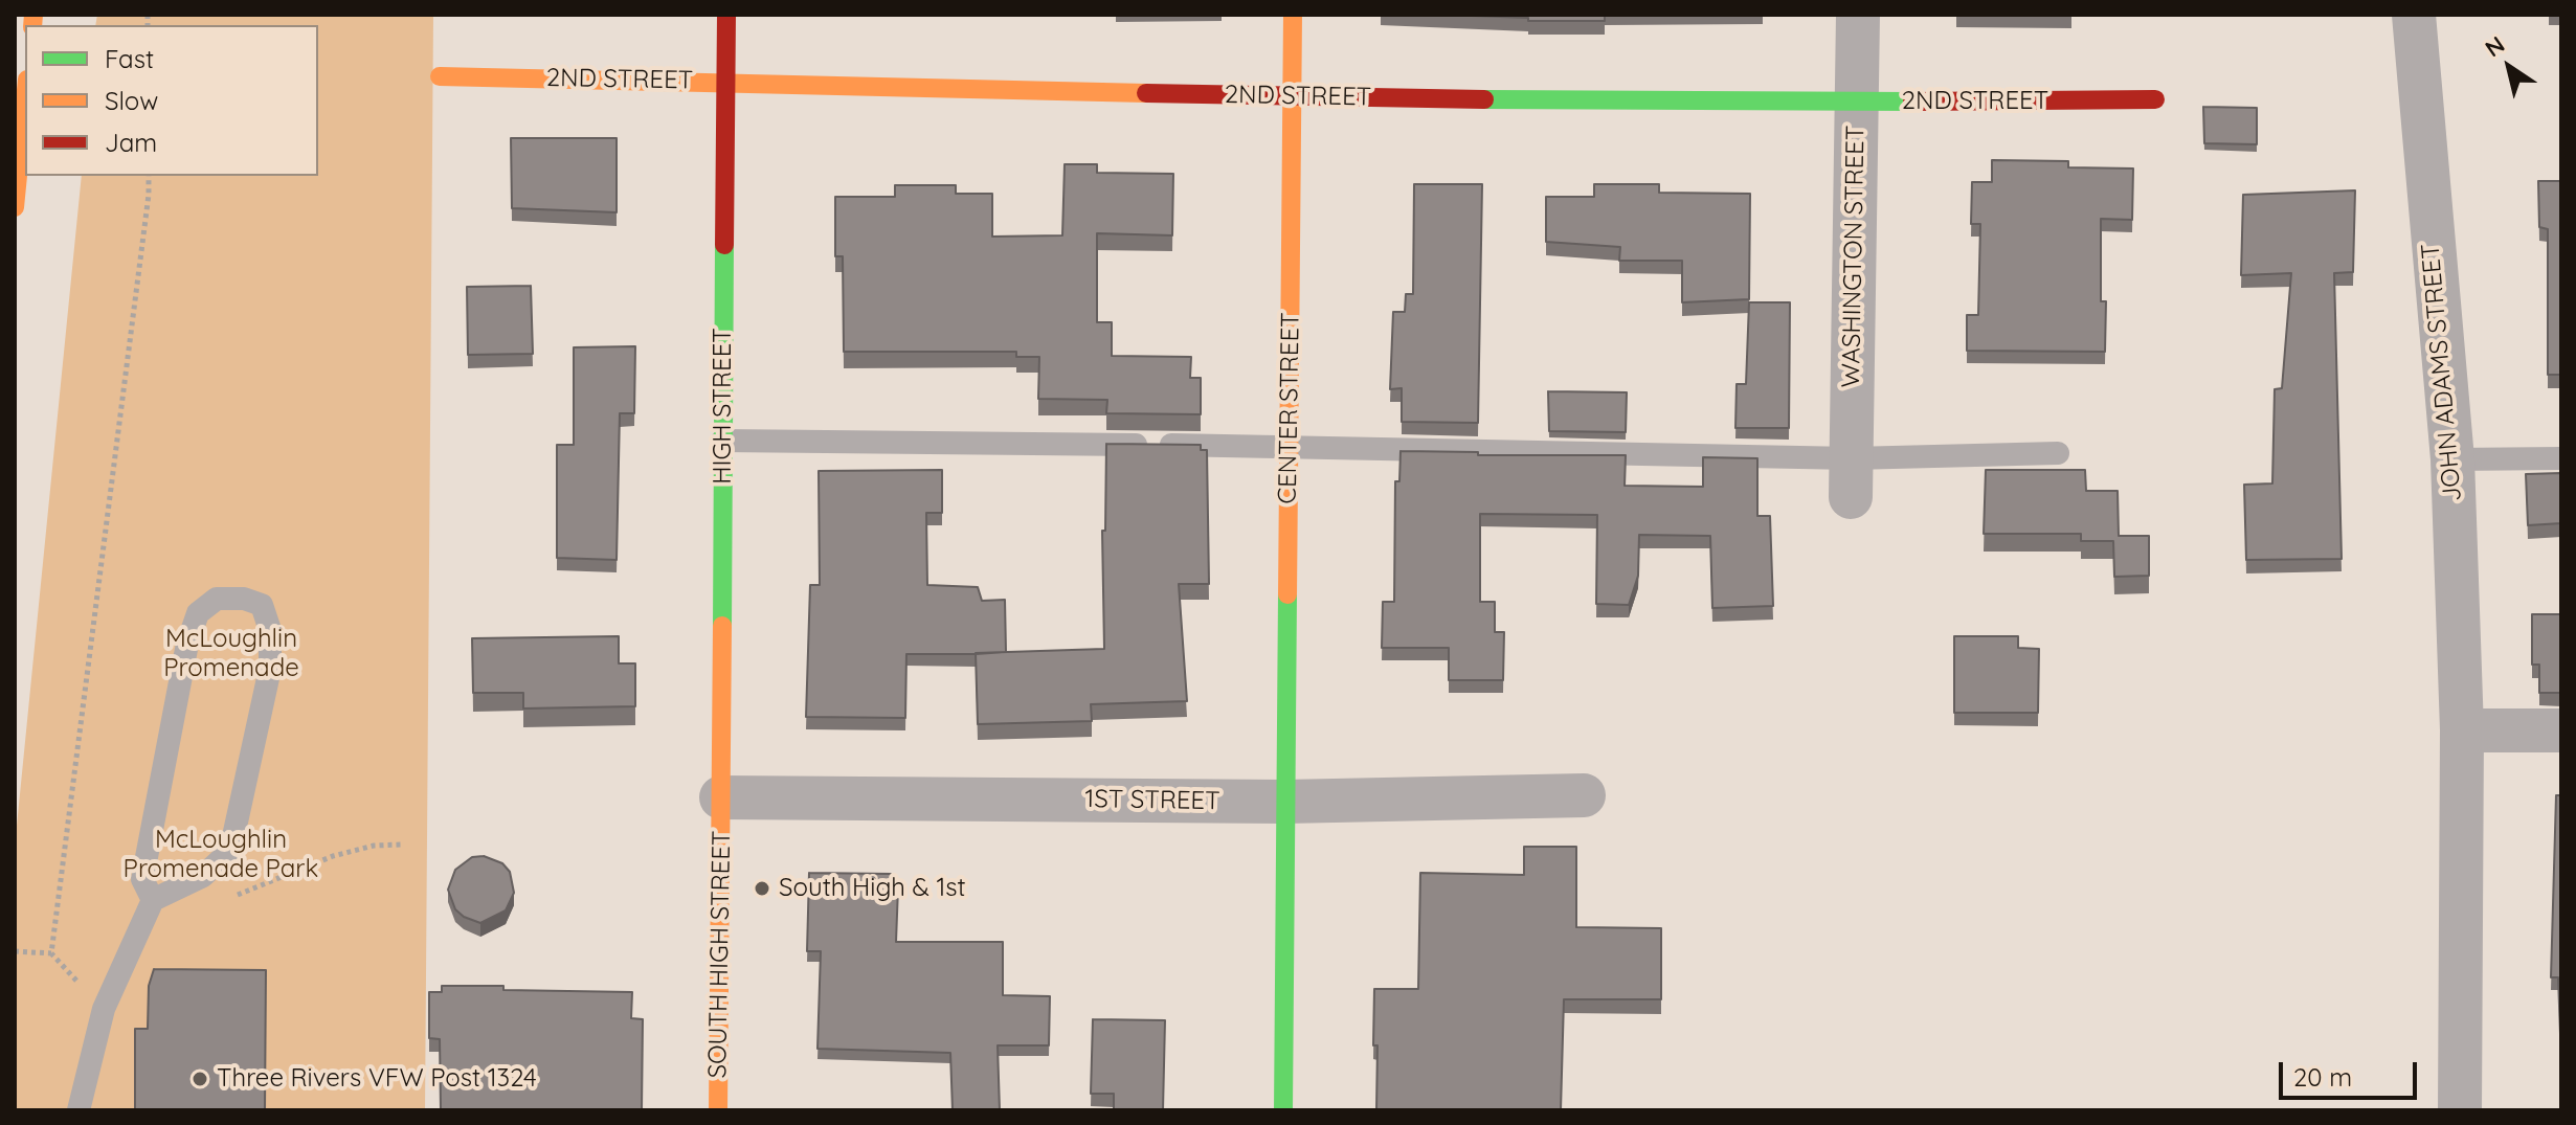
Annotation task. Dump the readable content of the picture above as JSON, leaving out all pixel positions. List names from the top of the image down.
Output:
{
  "streets": {
    "main road": [
      "2ND STREET",
      "HIGH STREET",
      "CENTER STREET",
      "SOUTH HIGH STREET"
    ],
    "street": ["WASHINGTON STREET", "JOHN ADAMS STREET", "1ST STREET"]
  },
  "crossings": [
    ["2ND STREET", "WASHINGTON STREET"],
    ["2ND STREET", "HIGH STREET"],
    ["2ND STREET", "CENTER STREET"],
    ["HIGH STREET", "1ST STREET"],
    ["HIGH STREET", "SOUTH HIGH STREET"],
    ["CENTER STREET", "1ST STREET"],
    ["1ST STREET", "SOUTH HIGH STREET"]
  ],
  "parks": ["McLoughlin Promenade", "McLoughlin Promenade Park"],
  "places": ["South High & 1st", "Three Rivers VFW Post 1324"],
  "legend": ["Fast", "Slow", "Jam"],
  "scale_bar": "20 m",
  "north": "top left"
}
